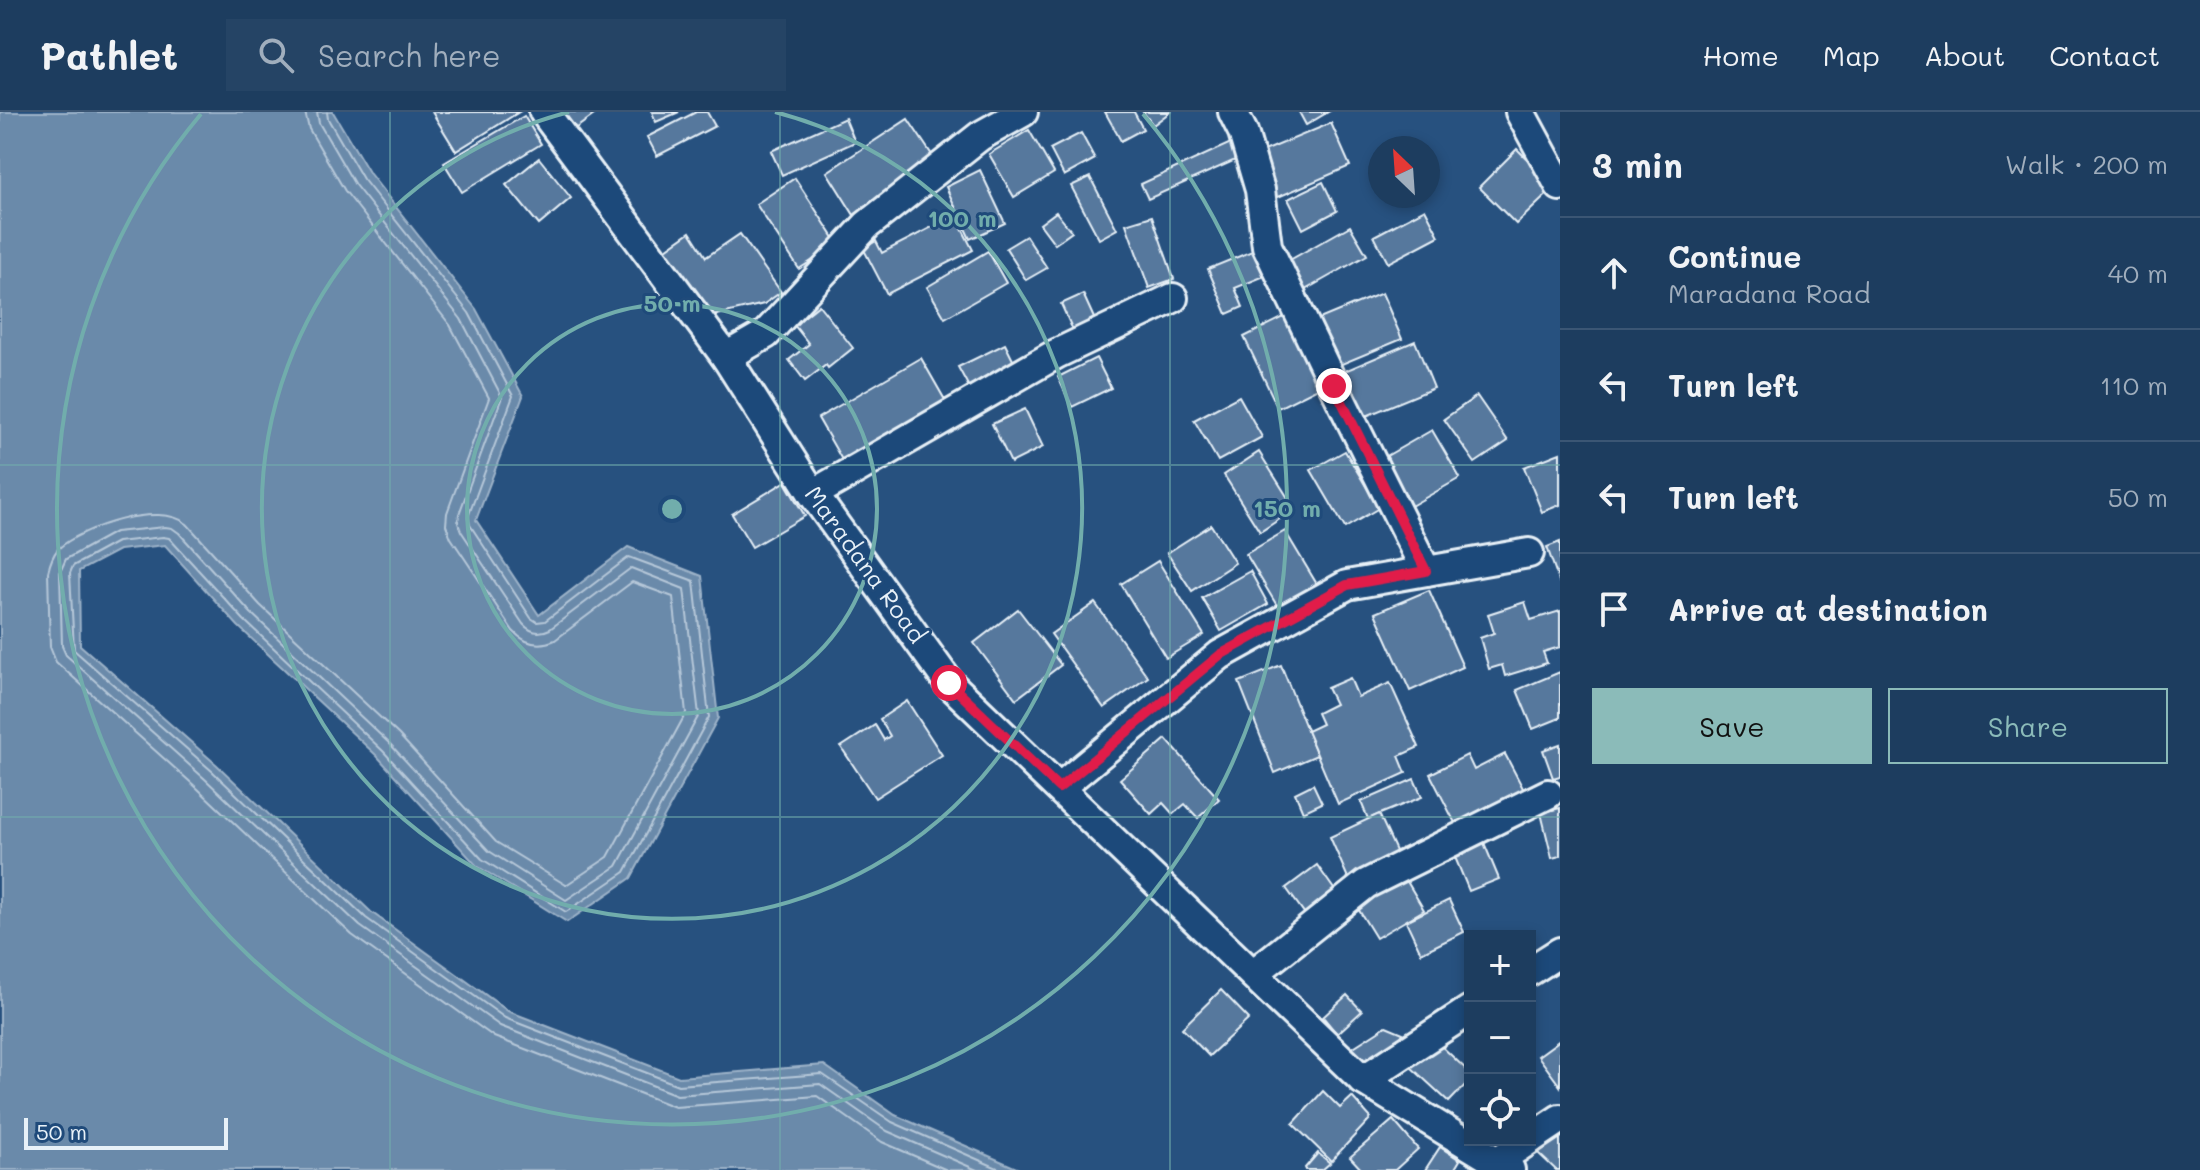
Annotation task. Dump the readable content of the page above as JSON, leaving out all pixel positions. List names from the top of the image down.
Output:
{
  "streets": {
    "street": ["Maradana Road"]
  },
  "scale_bar": "50 m",
  "north": "top left",
  "page": {
    "header": "Pathlet",
    "search": "Search here",
    "nav": [
      "Home",
      "Map",
      "About",
      "Contact"
    ],
    "heading": ["3 min", "Walk · 200 m"],
    "list": [
      ["Continue", "Maradana Road", "40 m"],
      ["Turn left", "110 m"],
      ["Turn left", "50 m"],
      "Arrive at destination"
    ],
    "buttons": ["Save", "Share"],
    "map_buttons": ["+", "−"],
    "scale": "50 m"
  },
  "rings": ["100 m", "50 m", "150 m"]
}
